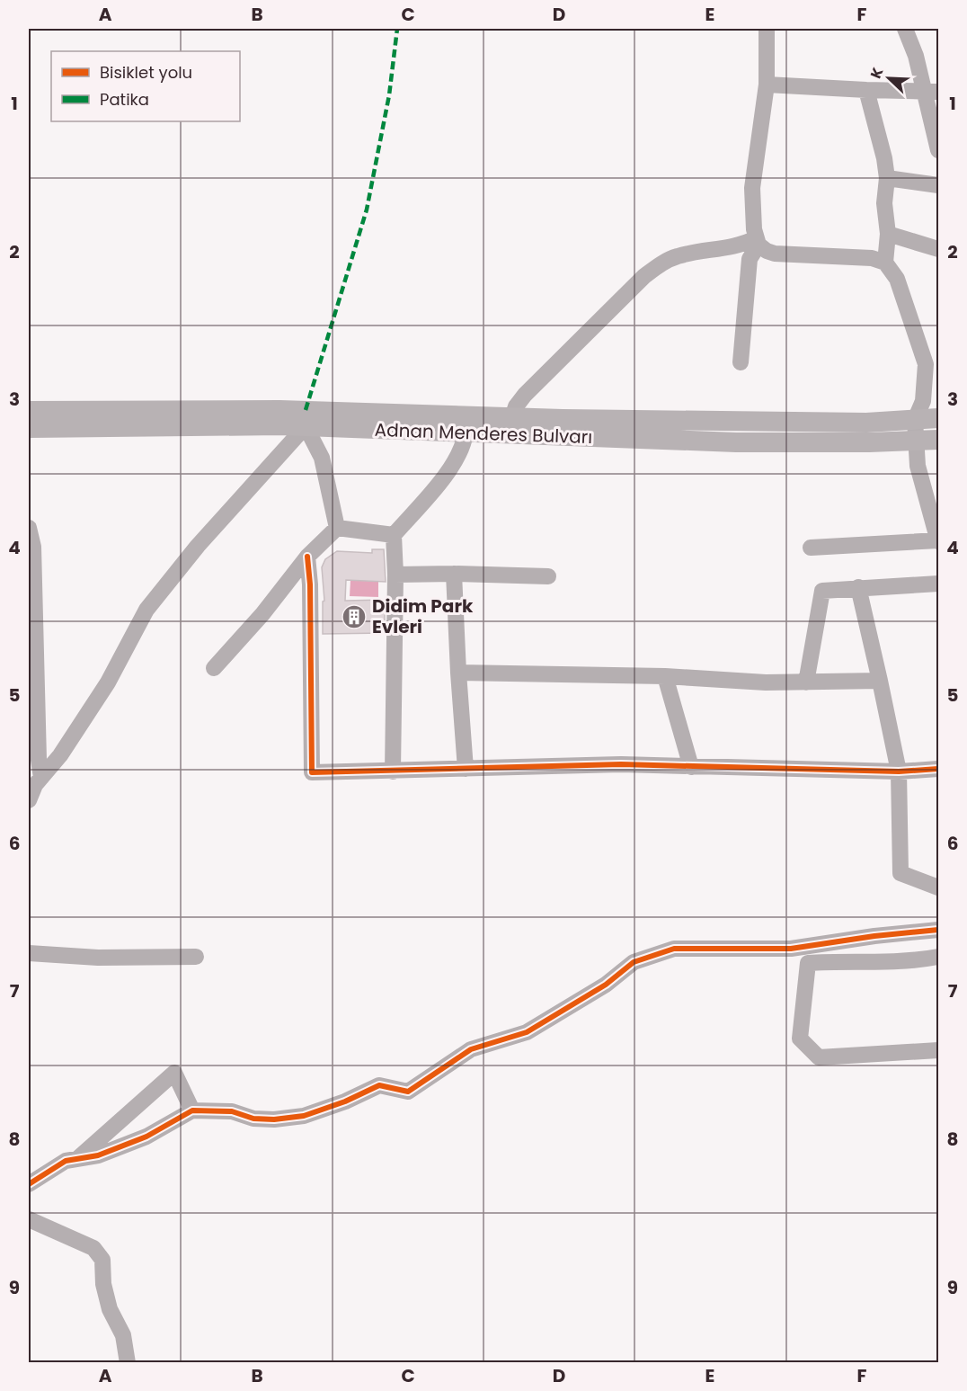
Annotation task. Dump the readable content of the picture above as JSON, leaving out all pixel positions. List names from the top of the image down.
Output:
{
  "streets": {
    "main road": ["Adnan Menderes Bulvarı"]
  },
  "places": {
    "building": ["Didim Park Evleri"]
  },
  "legend": ["Bisiklet yolu", "Patika"],
  "north": "top left",
  "grid": {
    "columns": [
      "A",
      "B",
      "C",
      "D",
      "E",
      "F"
    ],
    "rows": [
      "1",
      "2",
      "3",
      "4",
      "5",
      "6",
      "7",
      "8",
      "9"
    ]
  }
}
